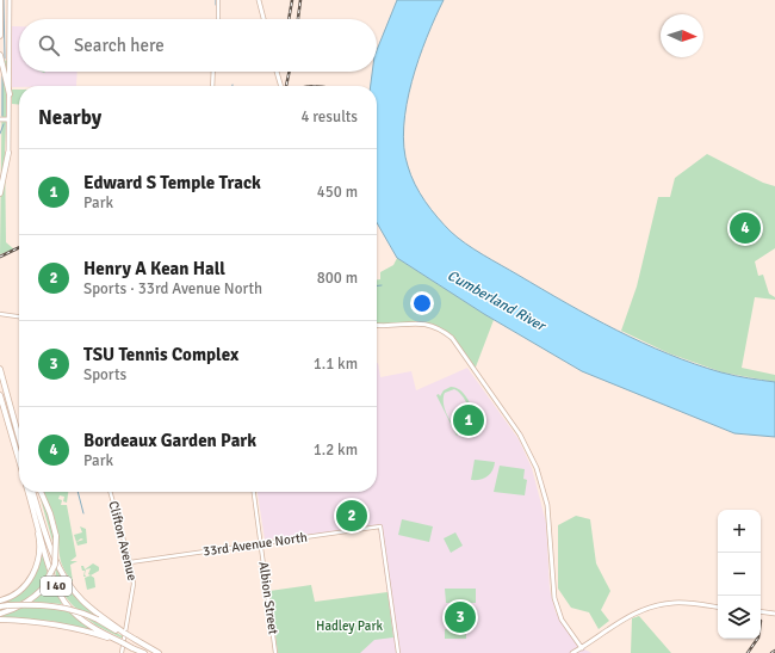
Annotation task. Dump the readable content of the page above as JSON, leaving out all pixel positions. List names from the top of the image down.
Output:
{
  "streets": {
    "highway": ["I 40"],
    "street": ["Clifton Avenue", "33rd Avenue North", "Albion Street"]
  },
  "crossings": [
    ["Clifton Avenue", "33rd Avenue North"],
    ["33rd Avenue North", "Albion Street"]
  ],
  "water": ["Cumberland River"],
  "parks": ["Hadley Park"],
  "north": "right",
  "page": {
    "search": "Search here",
    "heading": ["Nearby", "4 results"],
    "list": [
      {
        "mark": "1",
        "name": "Edward S Temple Track",
        "note": "Park",
        "value": "450 m"
      },
      {
        "mark": "2",
        "name": "Henry A Kean Hall",
        "note": "Sports · 33rd Avenue North",
        "value": "800 m"
      },
      {
        "mark": "3",
        "name": "TSU Tennis Complex",
        "note": "Sports",
        "value": "1.1 km"
      },
      {
        "mark": "4",
        "name": "Bordeaux Garden Park",
        "note": "Park",
        "value": "1.2 km"
      }
    ],
    "pins": [
      "4",
      "1",
      "2",
      "3"
    ],
    "map_buttons": ["+", "−"]
  }
}
